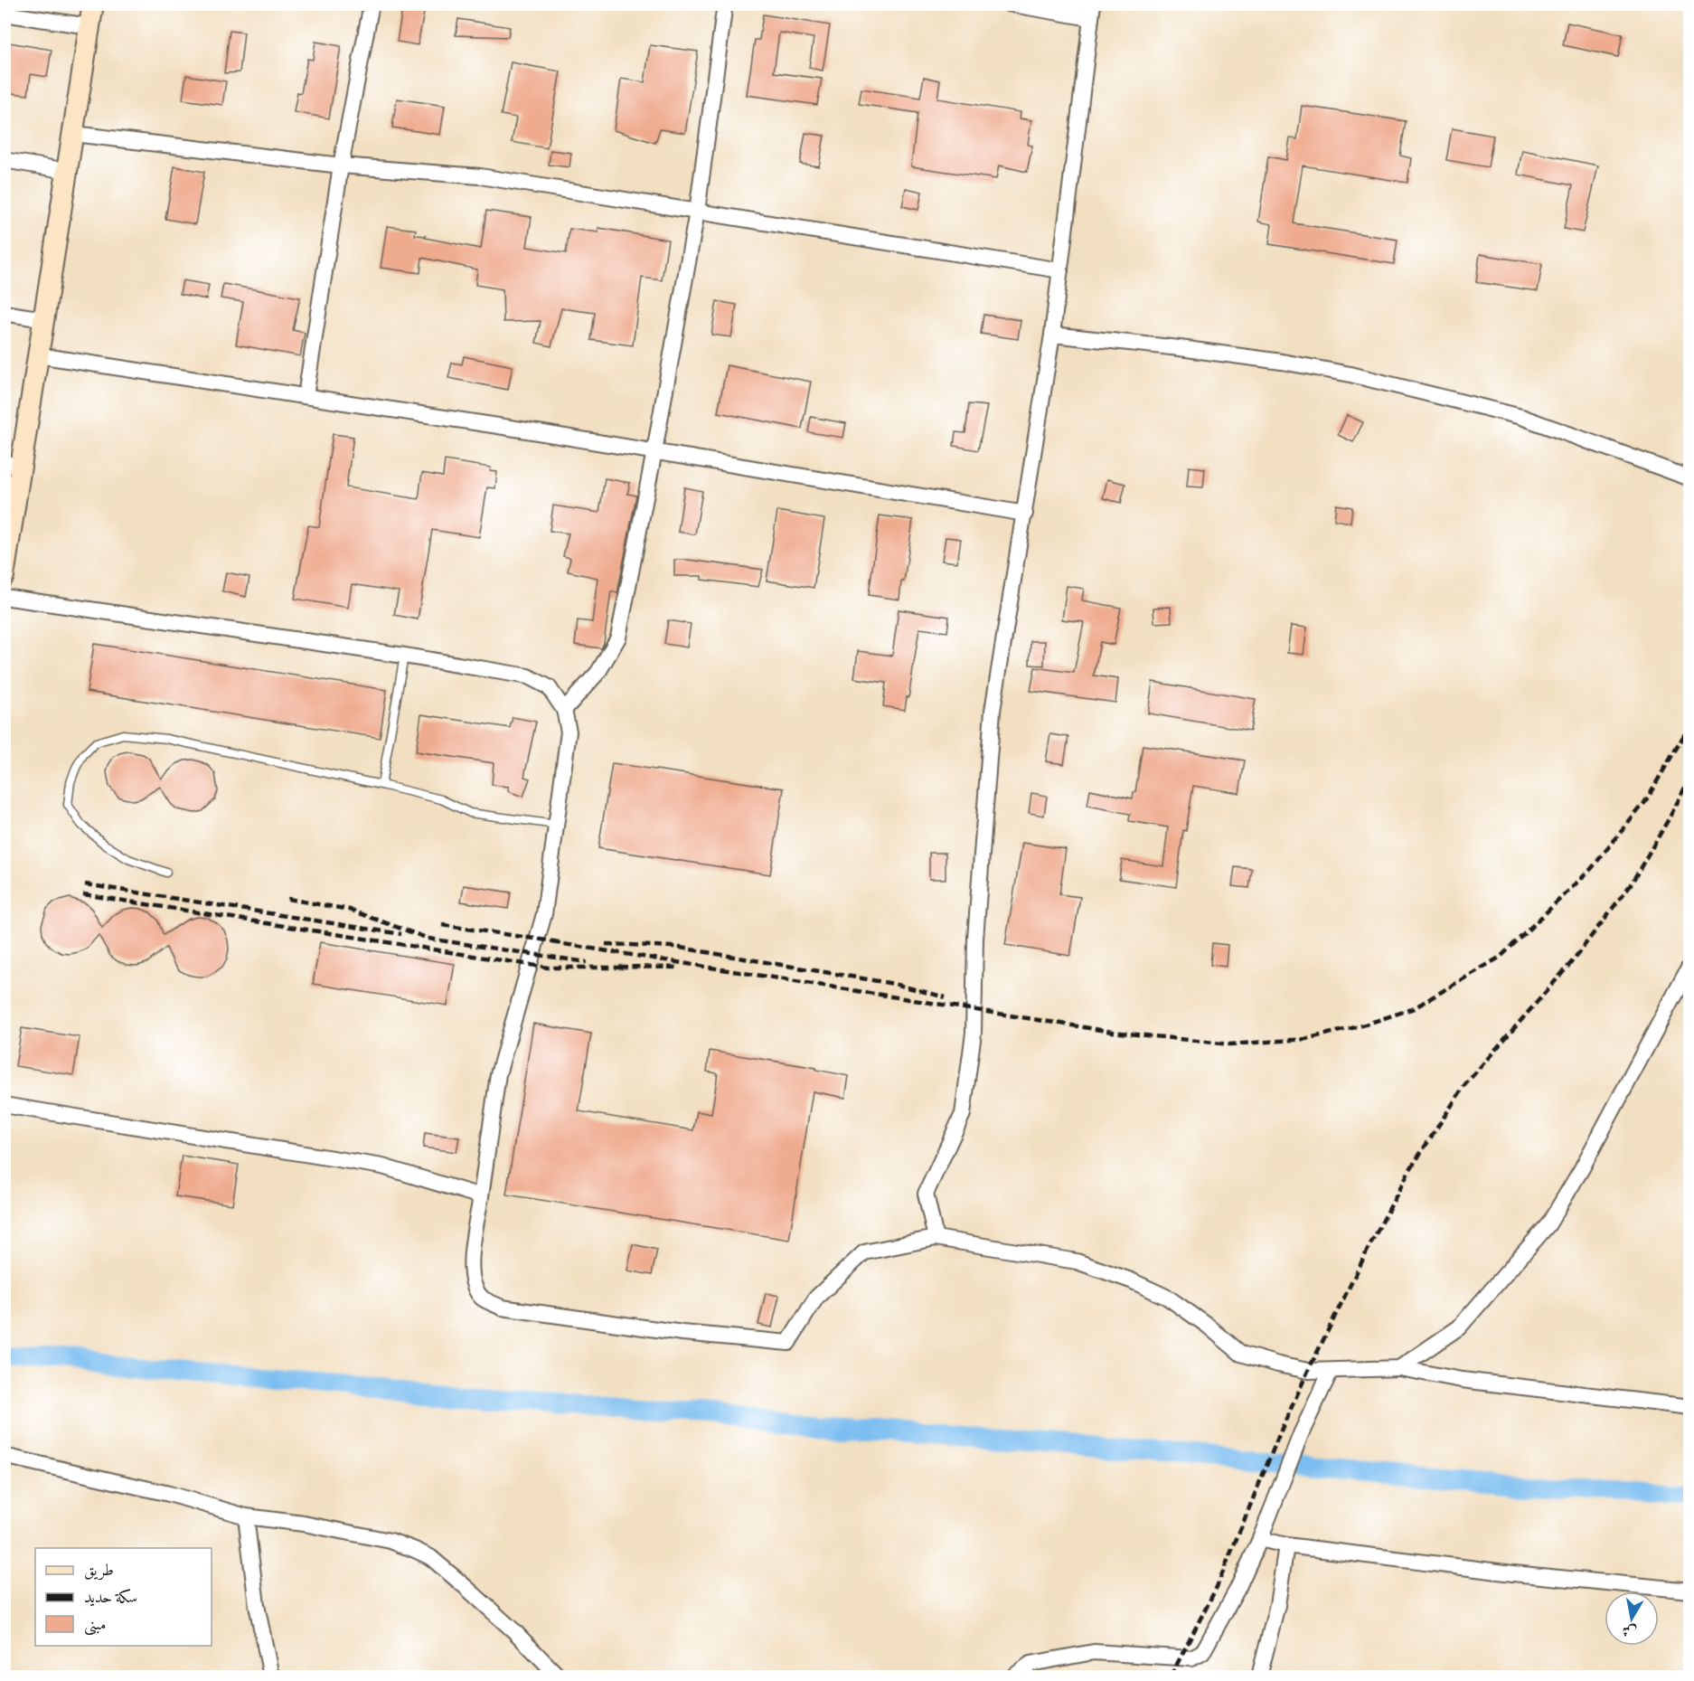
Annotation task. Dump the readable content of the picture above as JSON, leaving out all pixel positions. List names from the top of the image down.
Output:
{
  "legend": ["طريق", "سكة حديد", "مبنى"],
  "north": "bottom"
}
